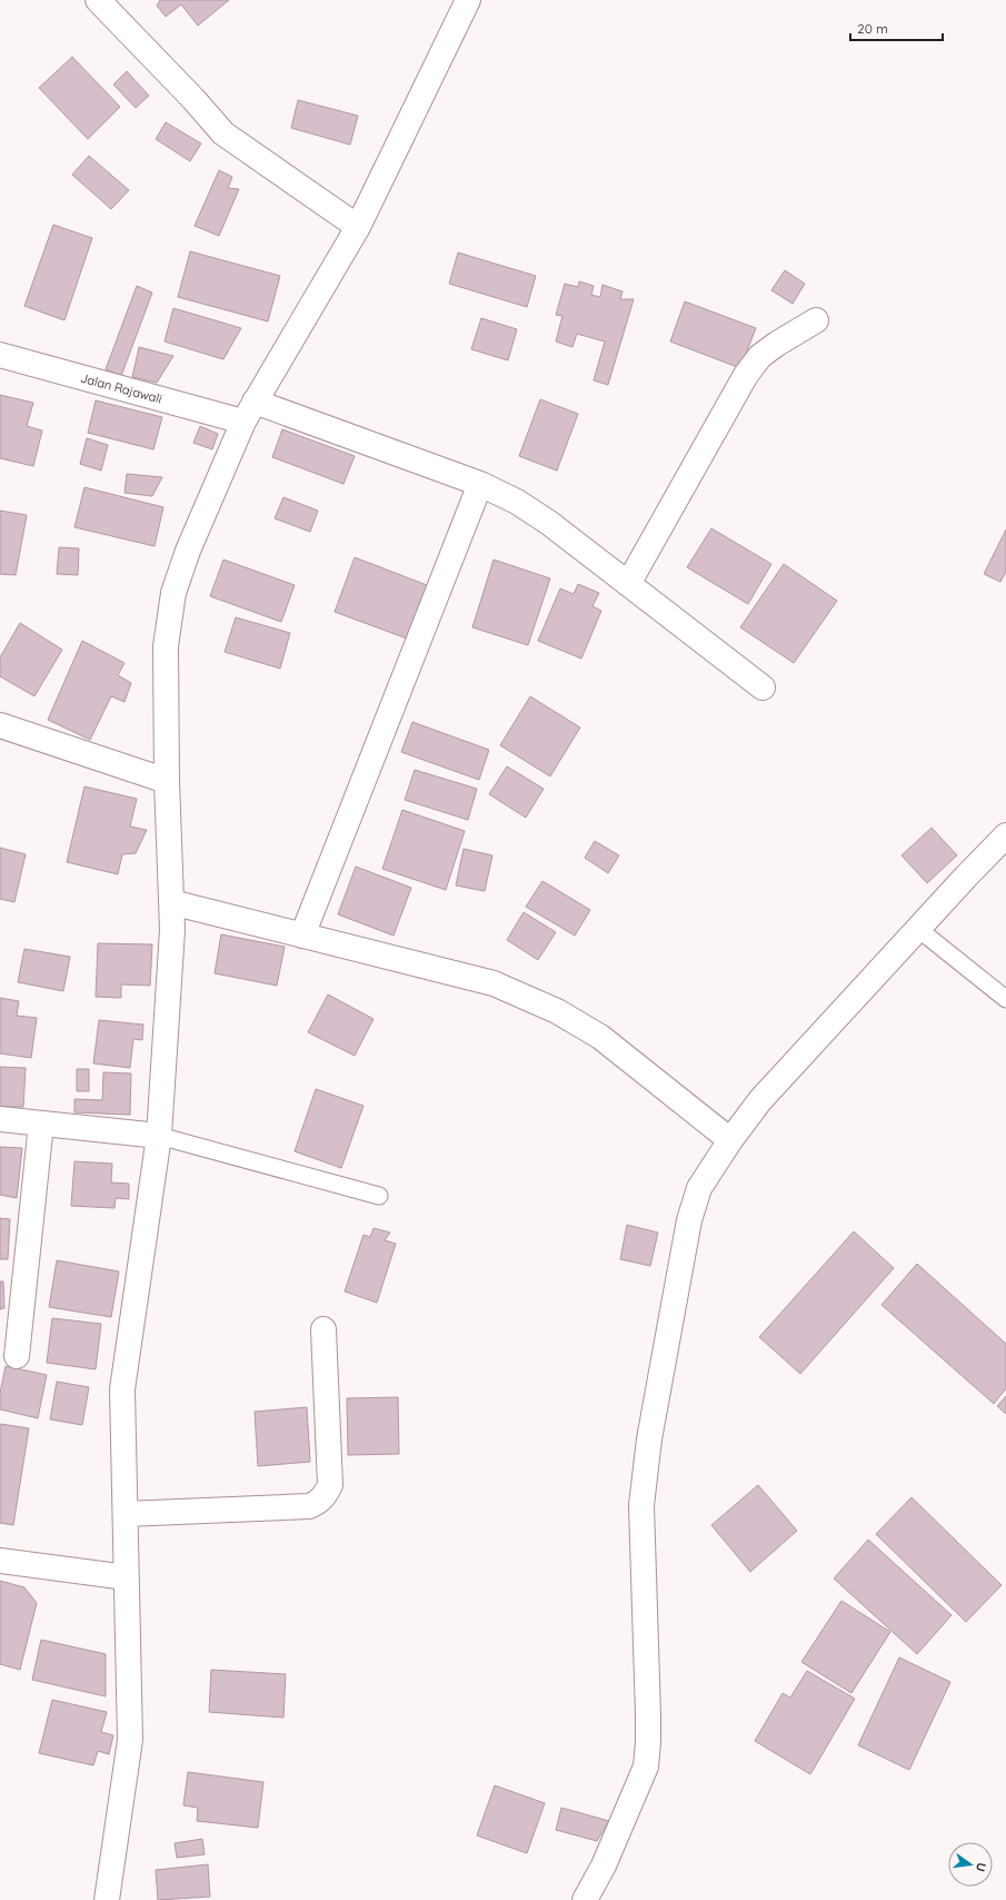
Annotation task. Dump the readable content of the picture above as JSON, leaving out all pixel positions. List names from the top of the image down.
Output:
{
  "streets": {
    "street": ["Jalan Rajawali"]
  },
  "scale_bar": "20 m",
  "north": "right"
}
